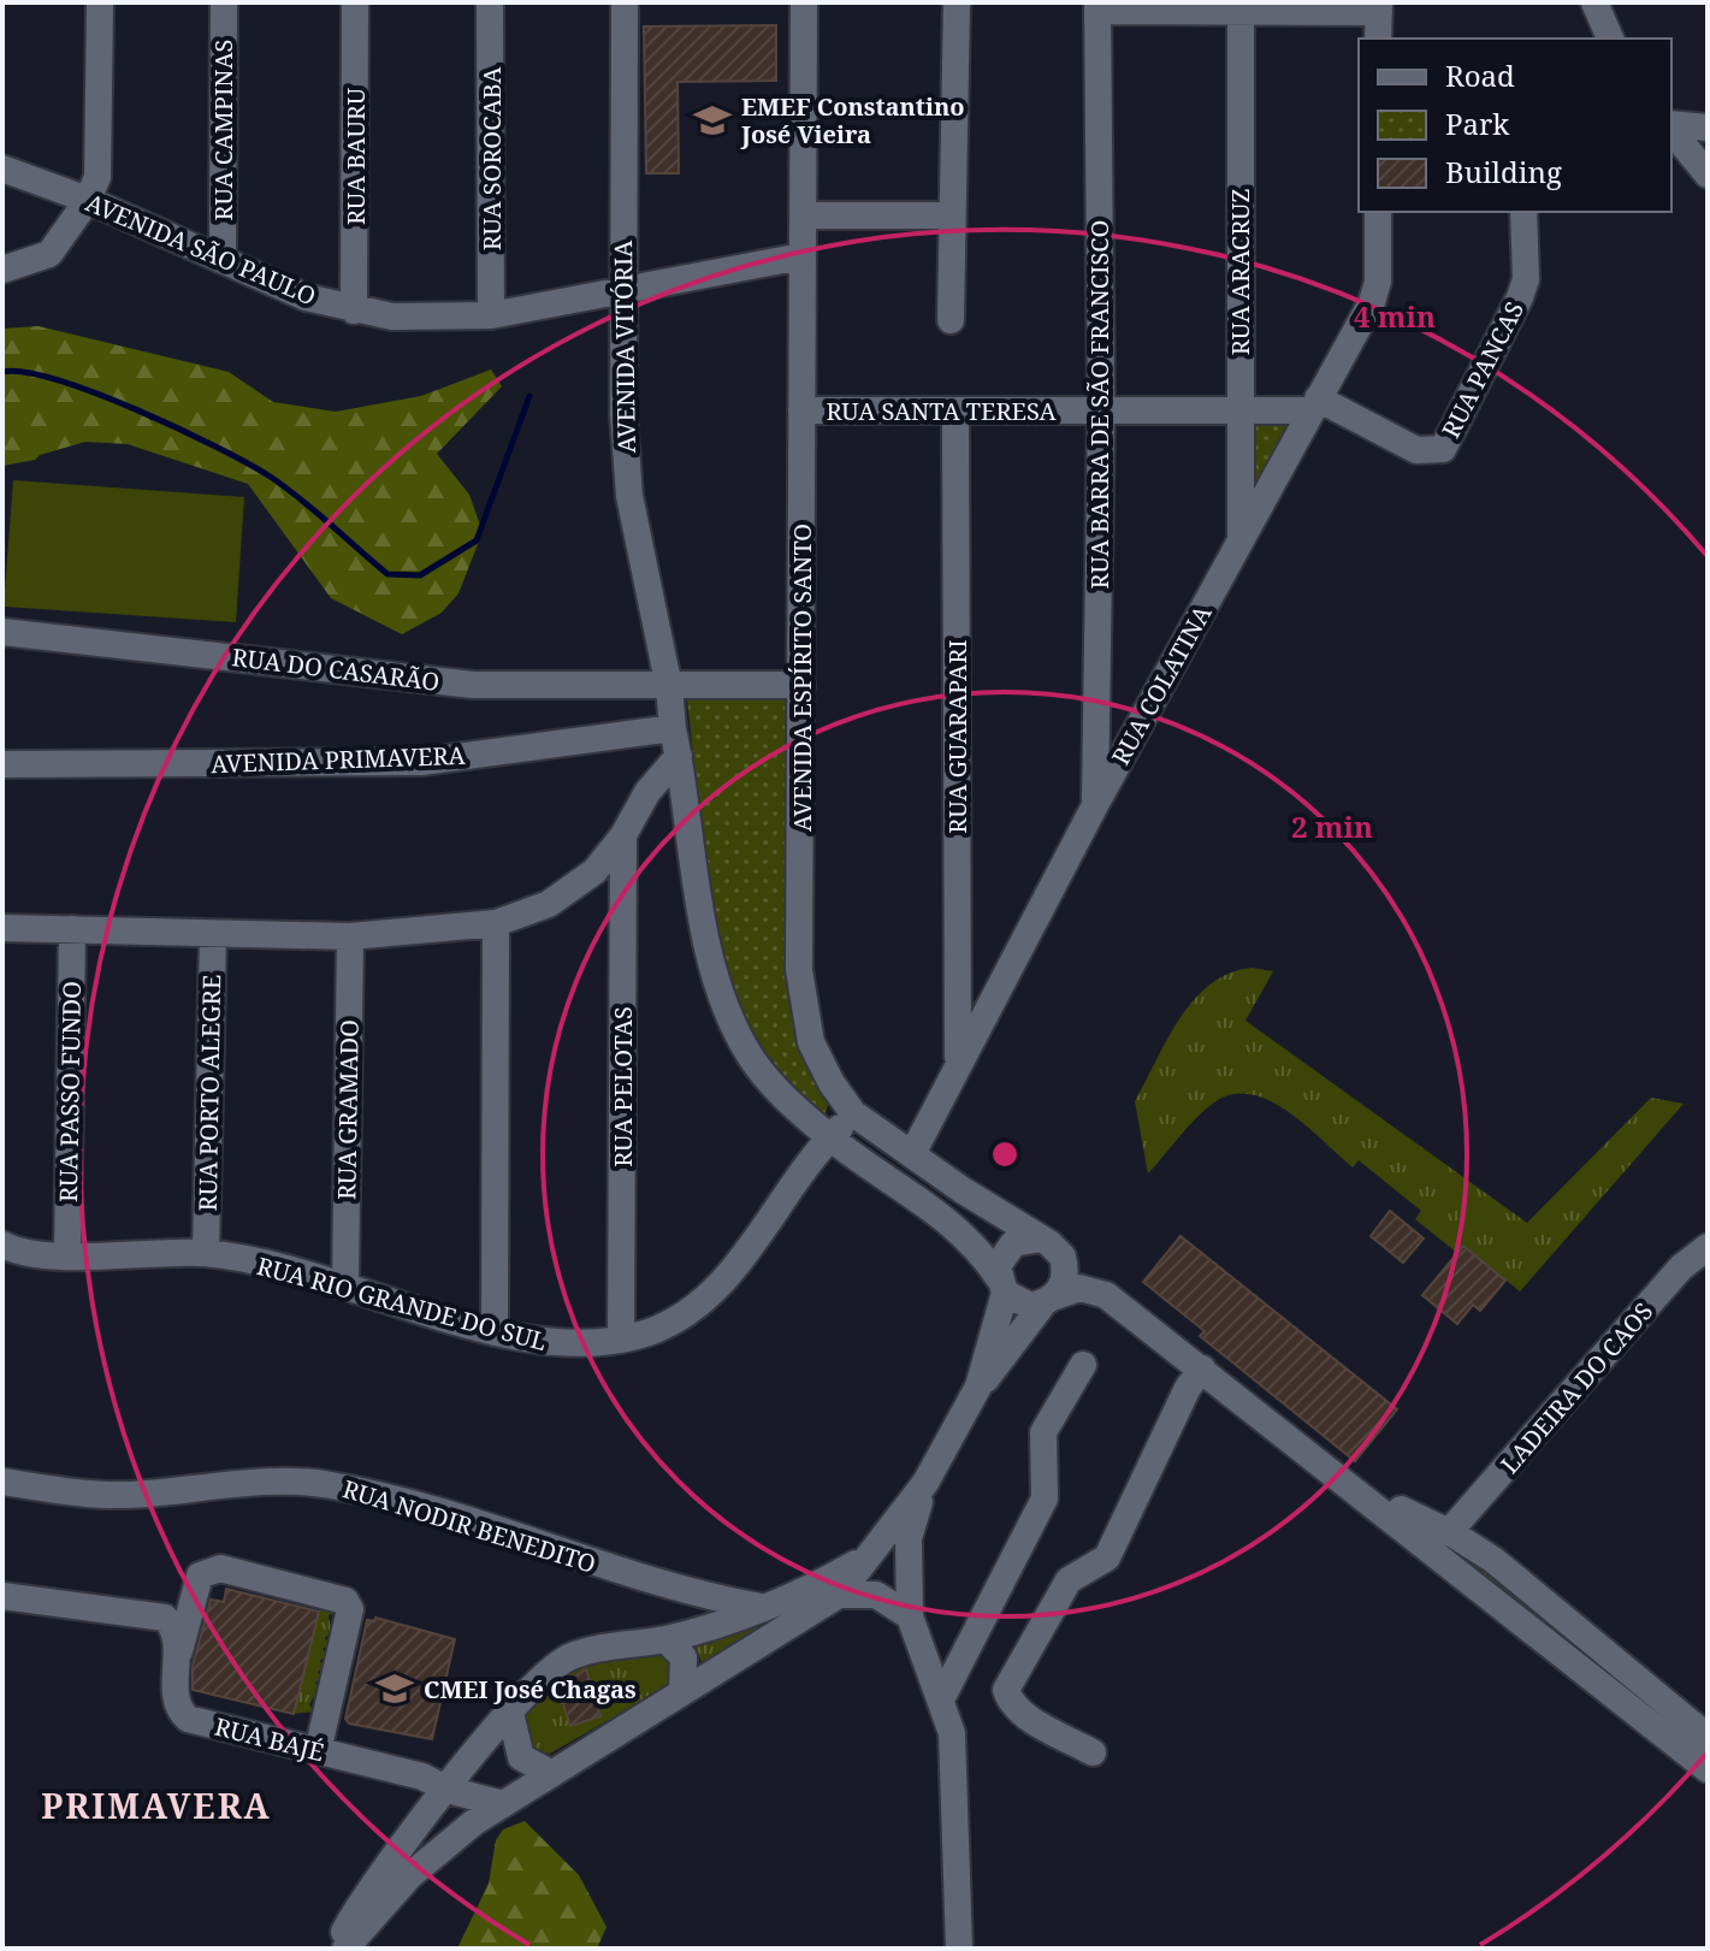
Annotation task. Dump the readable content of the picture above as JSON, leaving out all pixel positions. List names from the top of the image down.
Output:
{
  "streets": {
    "street": [
      "RUA CAMPINAS",
      "RUA BAURU",
      "RUA SOROCABA",
      "AVENIDA SÃO PAULO",
      "RUA ARACRUZ",
      "AVENIDA VITÓRIA",
      "RUA PANCAS",
      "RUA BARRA DE SÃO FRANCISCO",
      "RUA SANTA TERESA",
      "RUA DO CASARÃO",
      "AVENIDA ESPÍRITO SANTO",
      "RUA COLATINA",
      "RUA GUARAPARI",
      "AVENIDA PRIMAVERA",
      "RUA PELOTAS",
      "RUA PASSO FUNDO",
      "RUA PORTO ALEGRE",
      "RUA GRAMADO",
      "RUA RIO GRANDE DO SUL",
      "LADEIRA DO CAOS",
      "RUA NODIR BENEDITO",
      "RUA BAJÉ"
    ]
  },
  "crossings": [
    ["RUA CAMPINAS", "AVENIDA SÃO PAULO"],
    ["RUA BAURU", "AVENIDA SÃO PAULO"],
    ["RUA SOROCABA", "AVENIDA SÃO PAULO"],
    ["AVENIDA SÃO PAULO", "AVENIDA VITÓRIA"],
    ["AVENIDA SÃO PAULO", "AVENIDA ESPÍRITO SANTO"],
    ["RUA ARACRUZ", "RUA SANTA TERESA"],
    ["RUA ARACRUZ", "RUA COLATINA"],
    ["AVENIDA VITÓRIA", "RUA DO CASARÃO"],
    ["AVENIDA VITÓRIA", "AVENIDA ESPÍRITO SANTO"],
    ["AVENIDA VITÓRIA", "AVENIDA PRIMAVERA"],
    ["AVENIDA VITÓRIA", "RUA RIO GRANDE DO SUL"],
    ["RUA PANCAS", "RUA SANTA TERESA"],
    ["RUA PANCAS", "RUA COLATINA"],
    ["RUA BARRA DE SÃO FRANCISCO", "RUA SANTA TERESA"],
    ["RUA BARRA DE SÃO FRANCISCO", "RUA COLATINA"],
    ["RUA SANTA TERESA", "AVENIDA ESPÍRITO SANTO"],
    ["RUA SANTA TERESA", "RUA COLATINA"],
    ["RUA SANTA TERESA", "RUA GUARAPARI"],
    ["AVENIDA ESPÍRITO SANTO", "RUA COLATINA"],
    ["RUA COLATINA", "RUA GUARAPARI"],
    ["RUA PELOTAS", "RUA RIO GRANDE DO SUL"],
    ["RUA PASSO FUNDO", "RUA RIO GRANDE DO SUL"],
    ["RUA PORTO ALEGRE", "RUA RIO GRANDE DO SUL"],
    ["RUA GRAMADO", "RUA RIO GRANDE DO SUL"]
  ],
  "districts": ["PRIMAVERA"],
  "places": {
    "school or university": ["EMEF Constantino José Vieira", "CMEI José Chagas"]
  },
  "legend": ["Road", "Park", "Building"],
  "rings": ["4 min", "2 min"]
}
